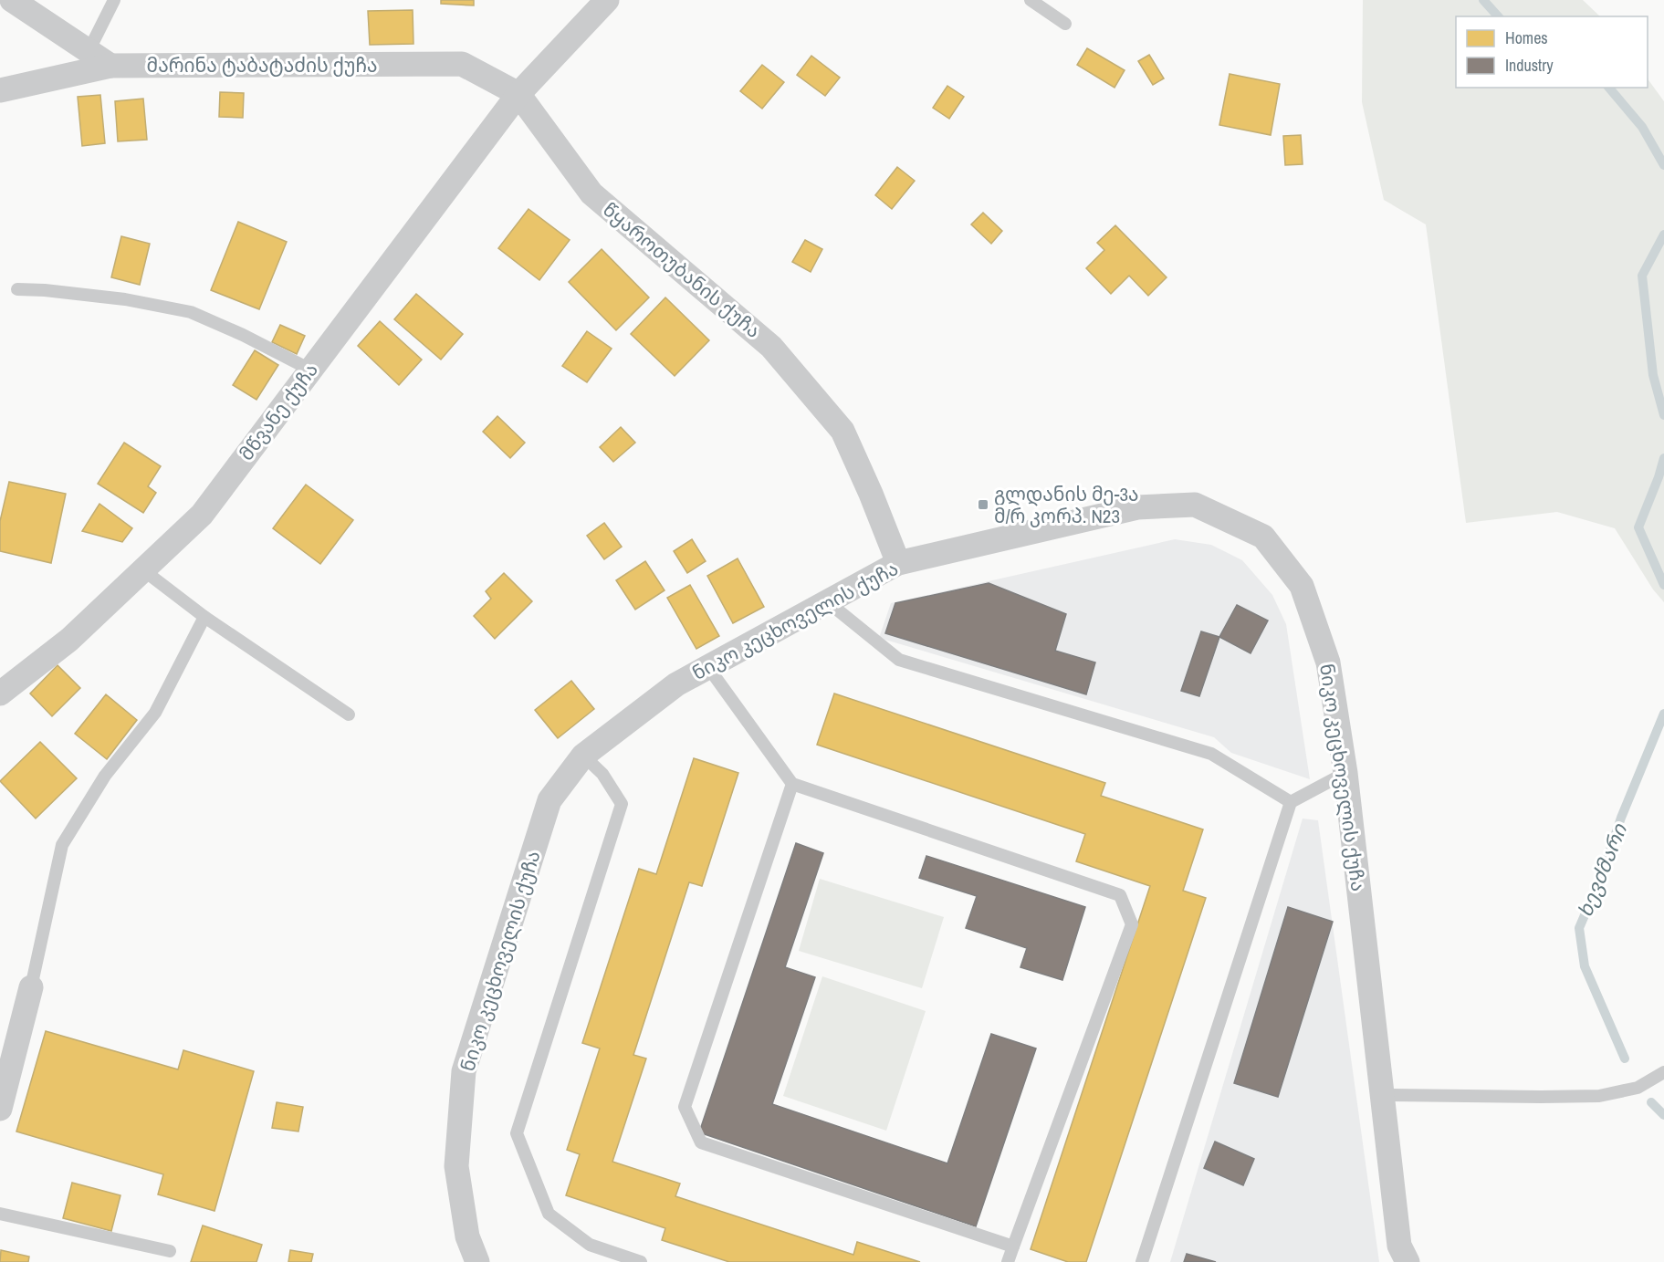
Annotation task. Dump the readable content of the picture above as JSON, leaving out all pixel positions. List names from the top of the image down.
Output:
{
  "streets": {
    "street": [
      "მარინა ტაბატაძის ქუჩა",
      "წყაროთუბანის ქუჩა",
      "მწვანე ქუჩა",
      "ნიკო კეცხოველის ქუჩა"
    ]
  },
  "crossings": [
    ["მარინა ტაბატაძის ქუჩა", "წყაროთუბანის ქუჩა"],
    ["მარინა ტაბატაძის ქუჩა", "მწვანე ქუჩა"],
    ["წყაროთუბანის ქუჩა", "მწვანე ქუჩა"],
    ["წყაროთუბანის ქუჩა", "ნიკო კეცხოველის ქუჩა"]
  ],
  "water": ["ხევძმარი"],
  "places": {
    "transit": ["გლდანის მე-3ა მ/რ კორპ. N23"]
  },
  "legend": ["Homes", "Industry"]
}
